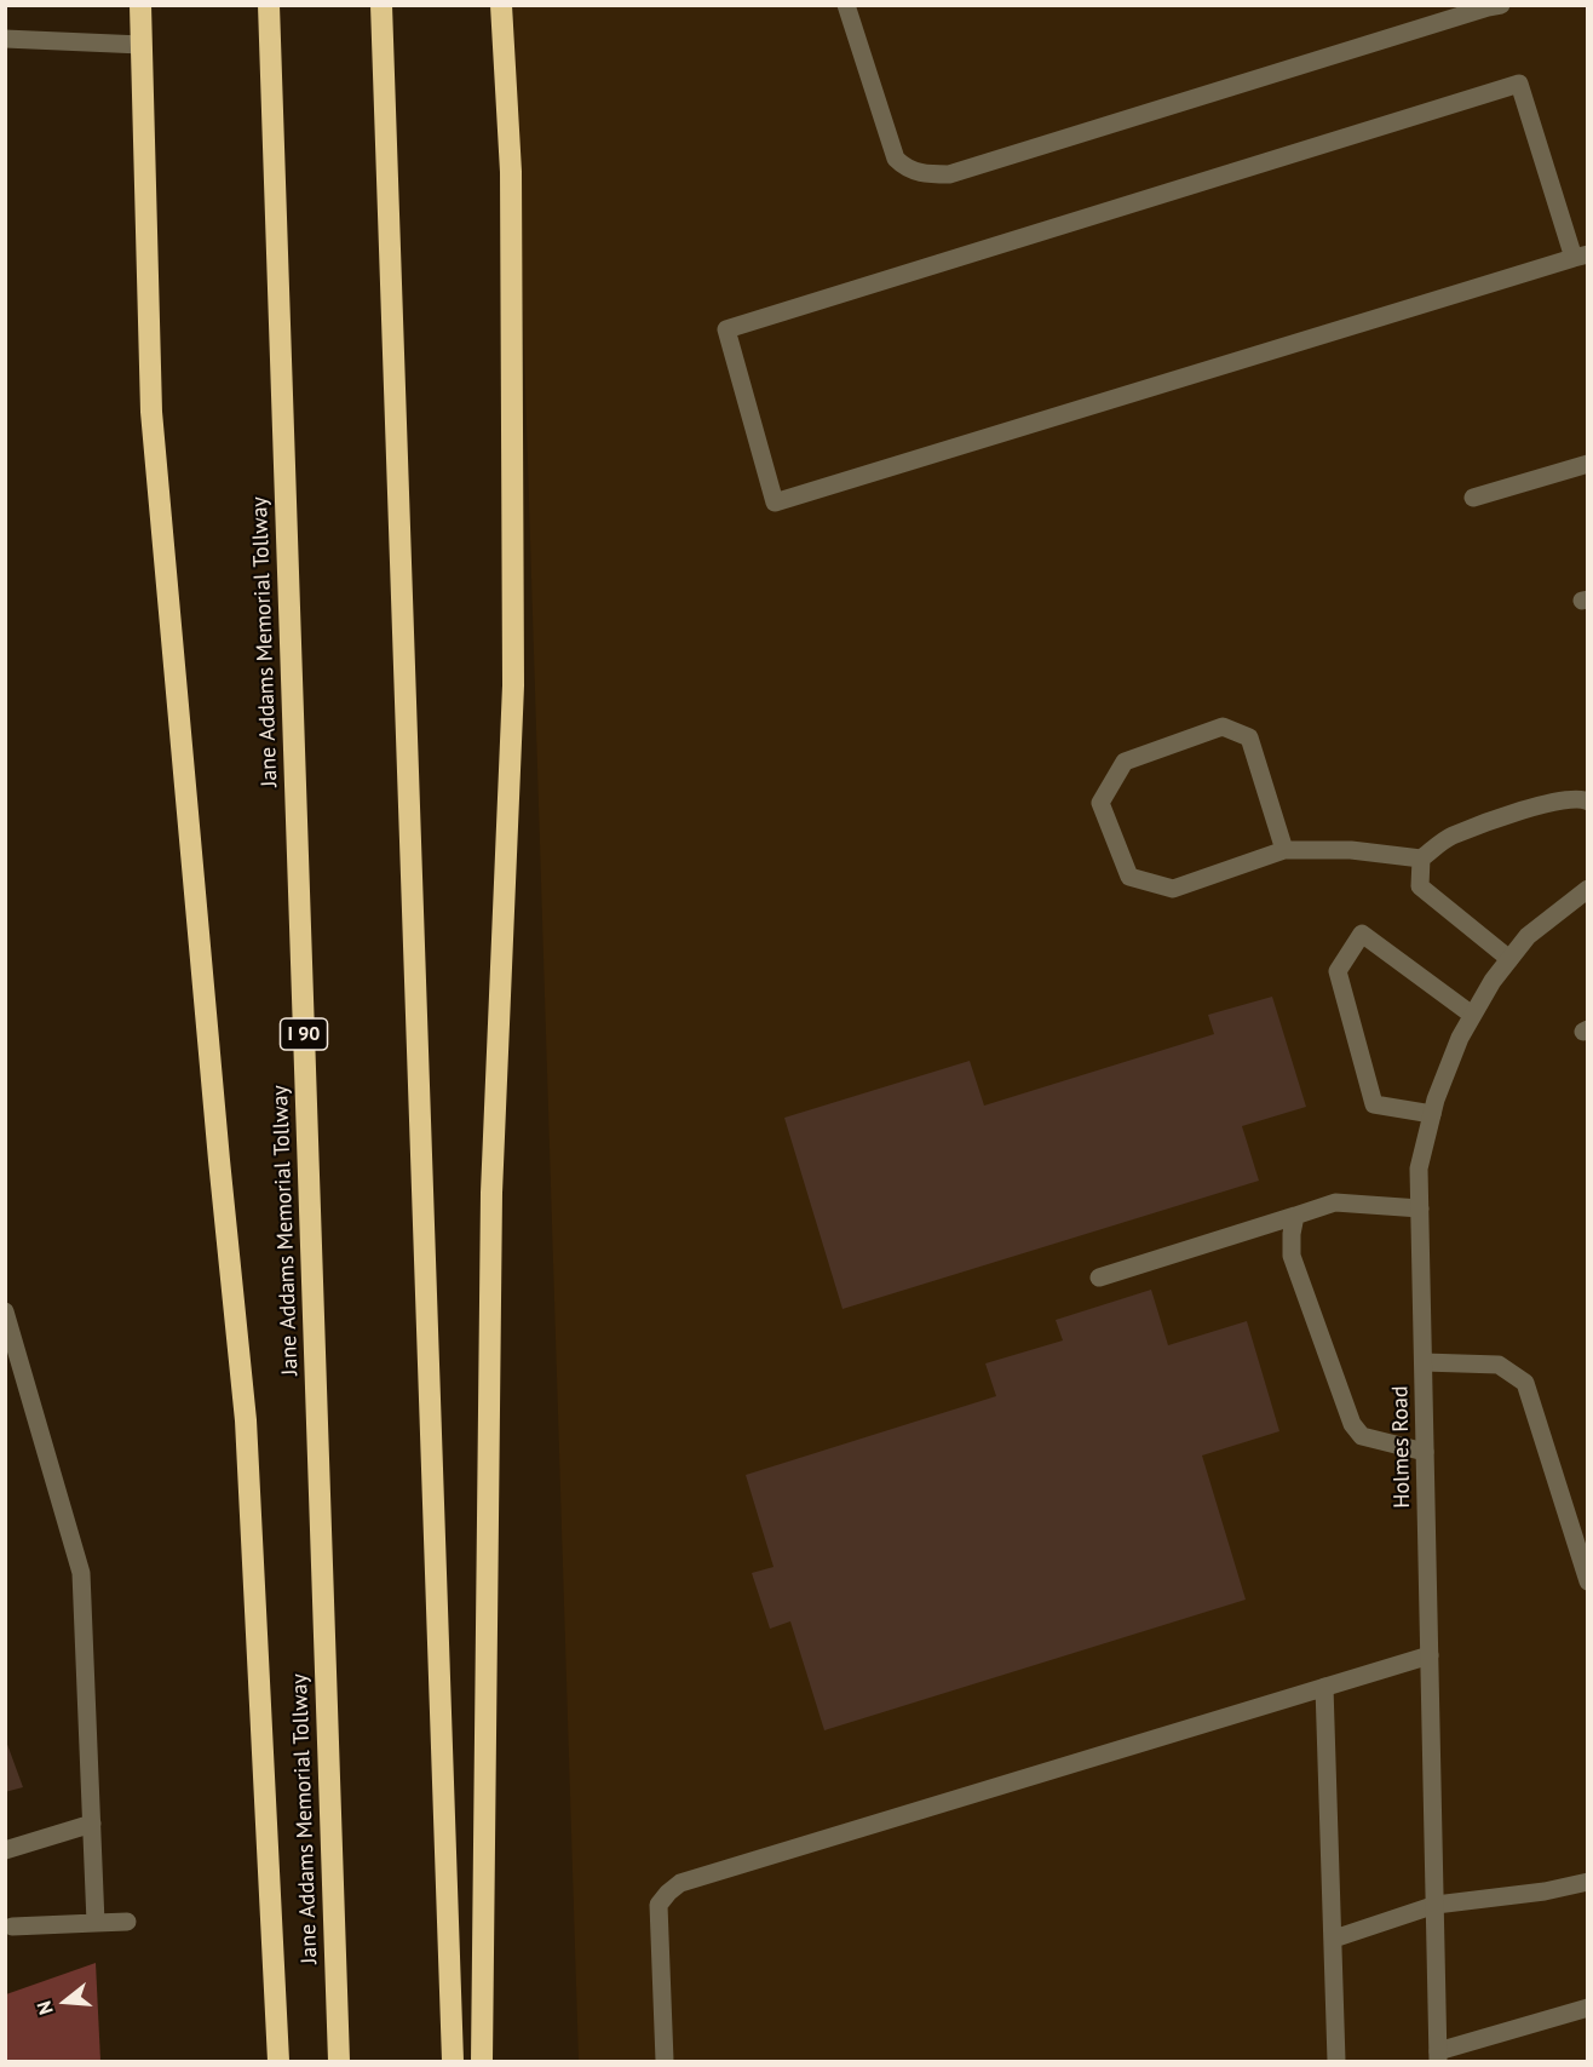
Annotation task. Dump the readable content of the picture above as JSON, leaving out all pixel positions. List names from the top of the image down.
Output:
{
  "streets": {
    "highway": ["Jane Addams Memorial Tollway", "I 90"],
    "street": ["Holmes Road"]
  },
  "north": "left"
}
